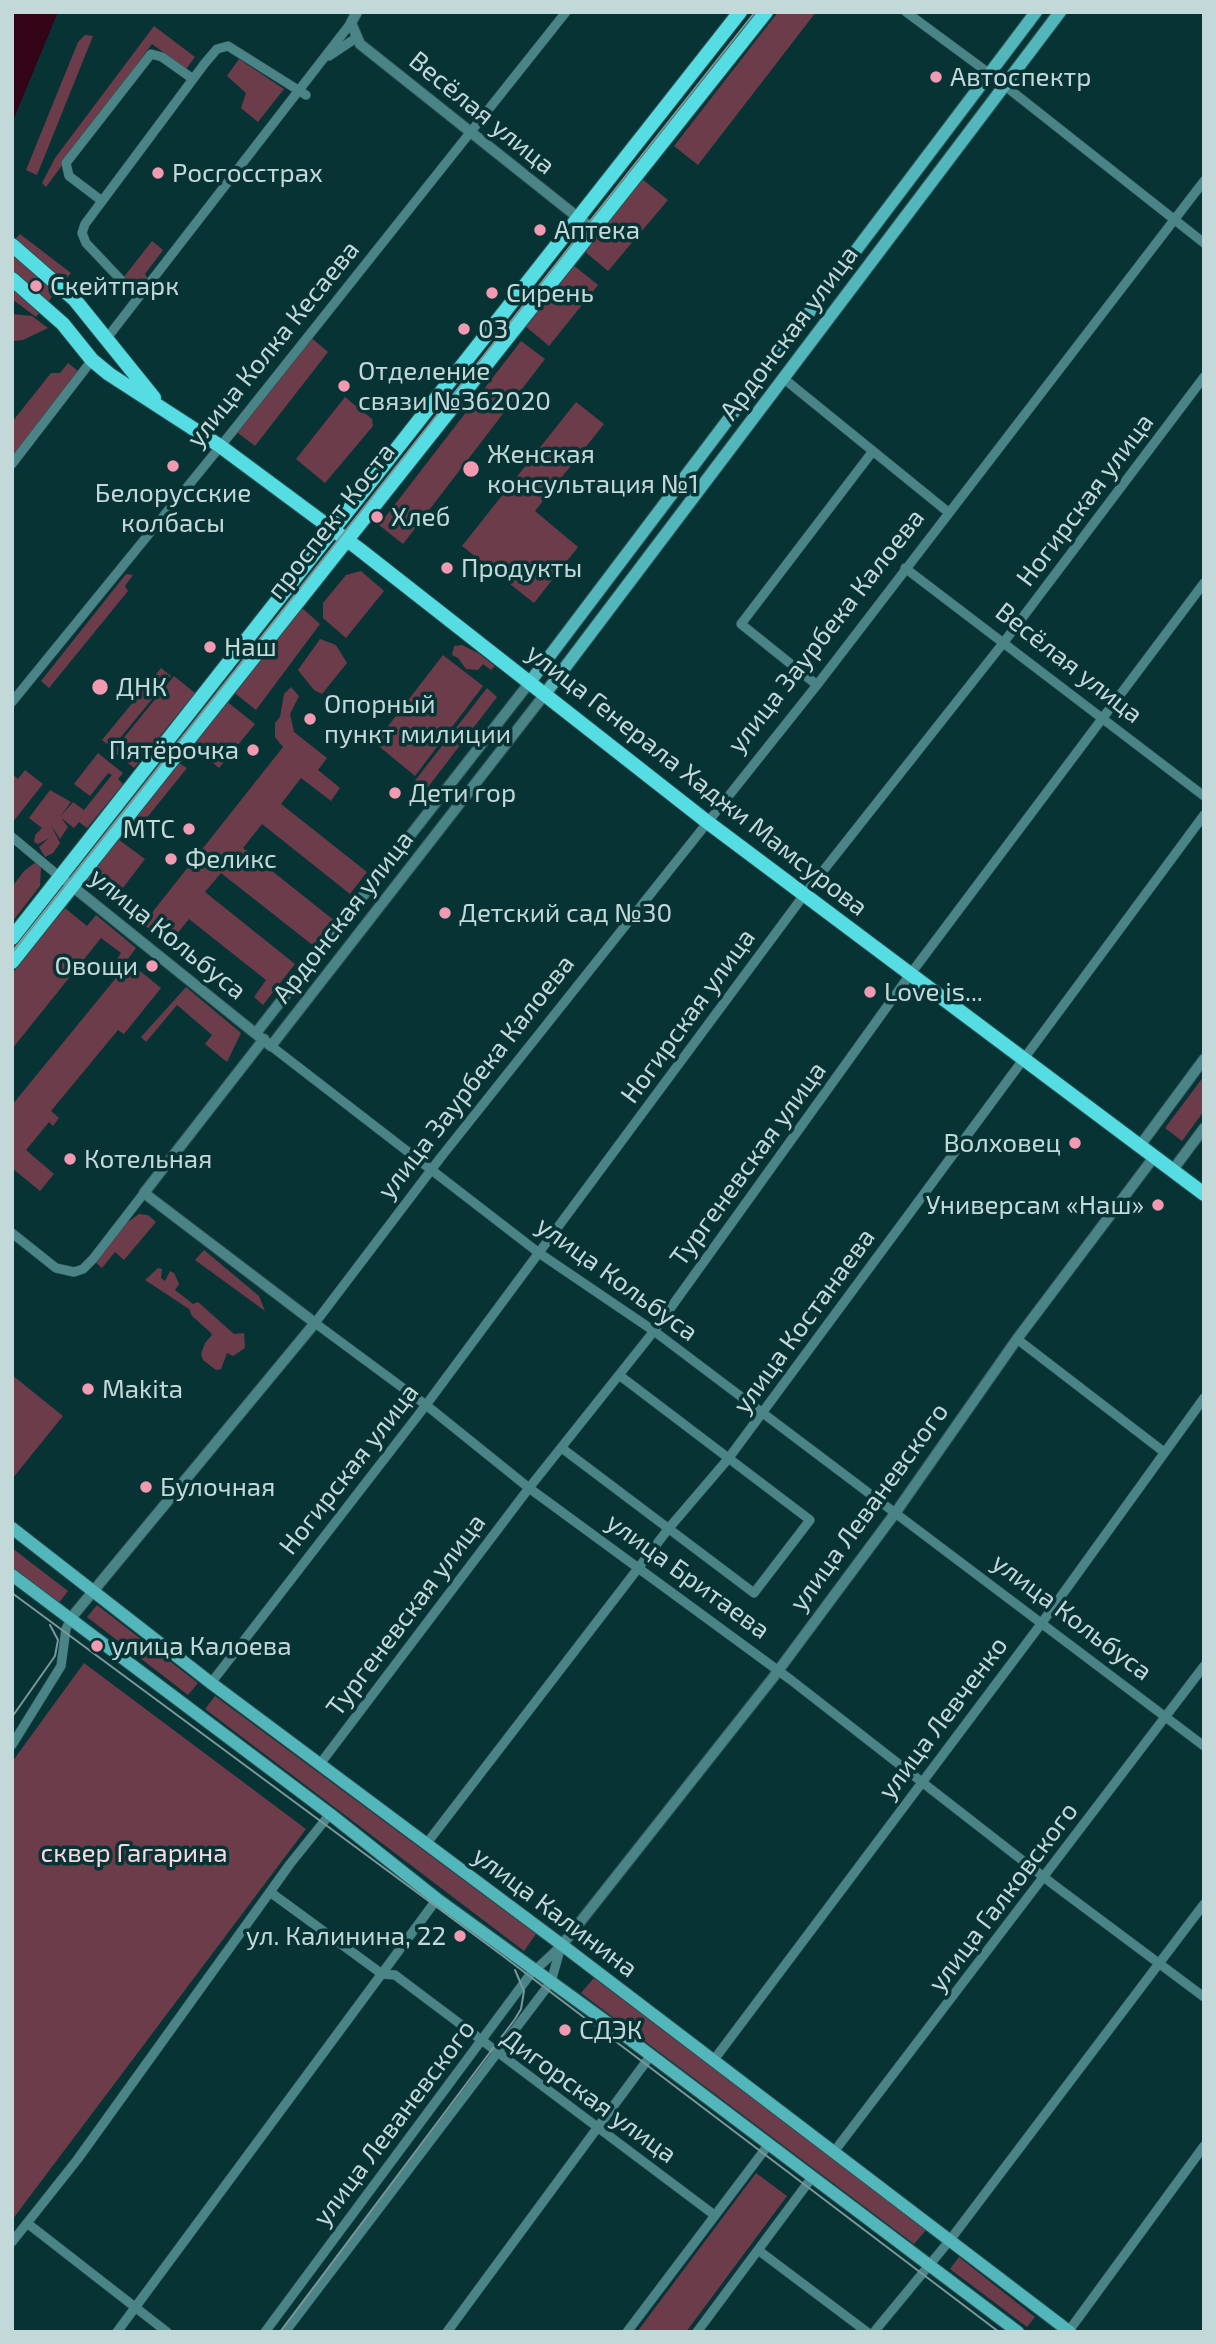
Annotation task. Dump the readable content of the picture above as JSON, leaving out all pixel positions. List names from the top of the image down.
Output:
{
  "streets": {
    "main road": [
      "Ардонская улица",
      "проспект Коста",
      "улица Генерала Хаджи Мамсурова",
      "улица Калинина"
    ],
    "street": [
      "Весёлая улица",
      "улица Колка Кесаева",
      "Ногирская улица",
      "улица Заурбека Калоева",
      "улица Кольбуса",
      "Тургеневская улица",
      "улица Костанаева",
      "улица Леваневского",
      "улица Бритаева",
      "улица Левченко",
      "улица Галковского",
      "Дигорская улица"
    ]
  },
  "crossings": [
    ["Весёлая улица", "улица Колка Кесаева"],
    ["Весёлая улица", "Ногирская улица"],
    ["Весёлая улица", "проспект Коста"],
    ["Весёлая улица", "улица Заурбека Калоева"],
    ["Весёлая улица", "Тургеневская улица"],
    ["Ардонская улица", "улица Генерала Хаджи Мамсурова"],
    ["Ардонская улица", "улица Кольбуса"],
    ["Ардонская улица", "улица Бритаева"],
    ["улица Колка Кесаева", "улица Генерала Хаджи Мамсурова"],
    ["Ногирская улица", "улица Генерала Хаджи Мамсурова"],
    ["Ногирская улица", "улица Кольбуса"],
    ["Ногирская улица", "улица Бритаева"],
    ["Ногирская улица", "улица Калинина"],
    ["проспект Коста", "улица Генерала Хаджи Мамсурова"],
    ["проспект Коста", "улица Кольбуса"],
    ["улица Заурбека Калоева", "улица Генерала Хаджи Мамсурова"],
    ["улица Заурбека Калоева", "улица Кольбуса"],
    ["улица Заурбека Калоева", "улица Бритаева"],
    ["улица Заурбека Калоева", "улица Калинина"],
    ["улица Генерала Хаджи Мамсурова", "Тургеневская улица"],
    ["улица Генерала Хаджи Мамсурова", "улица Костанаева"],
    ["улица Генерала Хаджи Мамсурова", "улица Леваневского"],
    ["улица Кольбуса", "Тургеневская улица"],
    ["улица Кольбуса", "улица Костанаева"],
    ["улица Кольбуса", "улица Леваневского"],
    ["улица Кольбуса", "улица Левченко"],
    ["улица Кольбуса", "улица Галковского"],
    ["Тургеневская улица", "улица Бритаева"],
    ["Тургеневская улица", "улица Калинина"],
    ["улица Костанаева", "улица Бритаева"],
    ["улица Костанаева", "улица Калинина"],
    ["улица Леваневского", "улица Бритаева"],
    ["улица Леваневского", "улица Калинина"],
    ["улица Леваневского", "Дигорская улица"],
    ["улица Бритаева", "улица Левченко"],
    ["улица Бритаева", "улица Галковского"],
    ["улица Левченко", "улица Калинина"],
    ["улица Галковского", "улица Калинина"]
  ],
  "parks": ["сквер Гагарина"],
  "places": [
    "Автоспектр",
    "Росгосстрах",
    "Аптека",
    "Скейтпарк",
    "Сирень",
    "03",
    "Отделение связи №362020",
    "Белорусские колбасы",
    "Женская консультация №1",
    "Хлеб",
    "Продукты",
    "Наш",
    "ДНК",
    "Опорный пункт милиции",
    "Пятёрочка",
    "Дети гор",
    "МТС",
    "Феликс",
    "Детский сад №30",
    "Овощи",
    "Love is...",
    "Волховец",
    "Котельная",
    "Универсам «Наш»",
    "Makita",
    "Булочная",
    "улица Калоева",
    "ул. Калинина, 22",
    "СДЭК"
  ]
}
